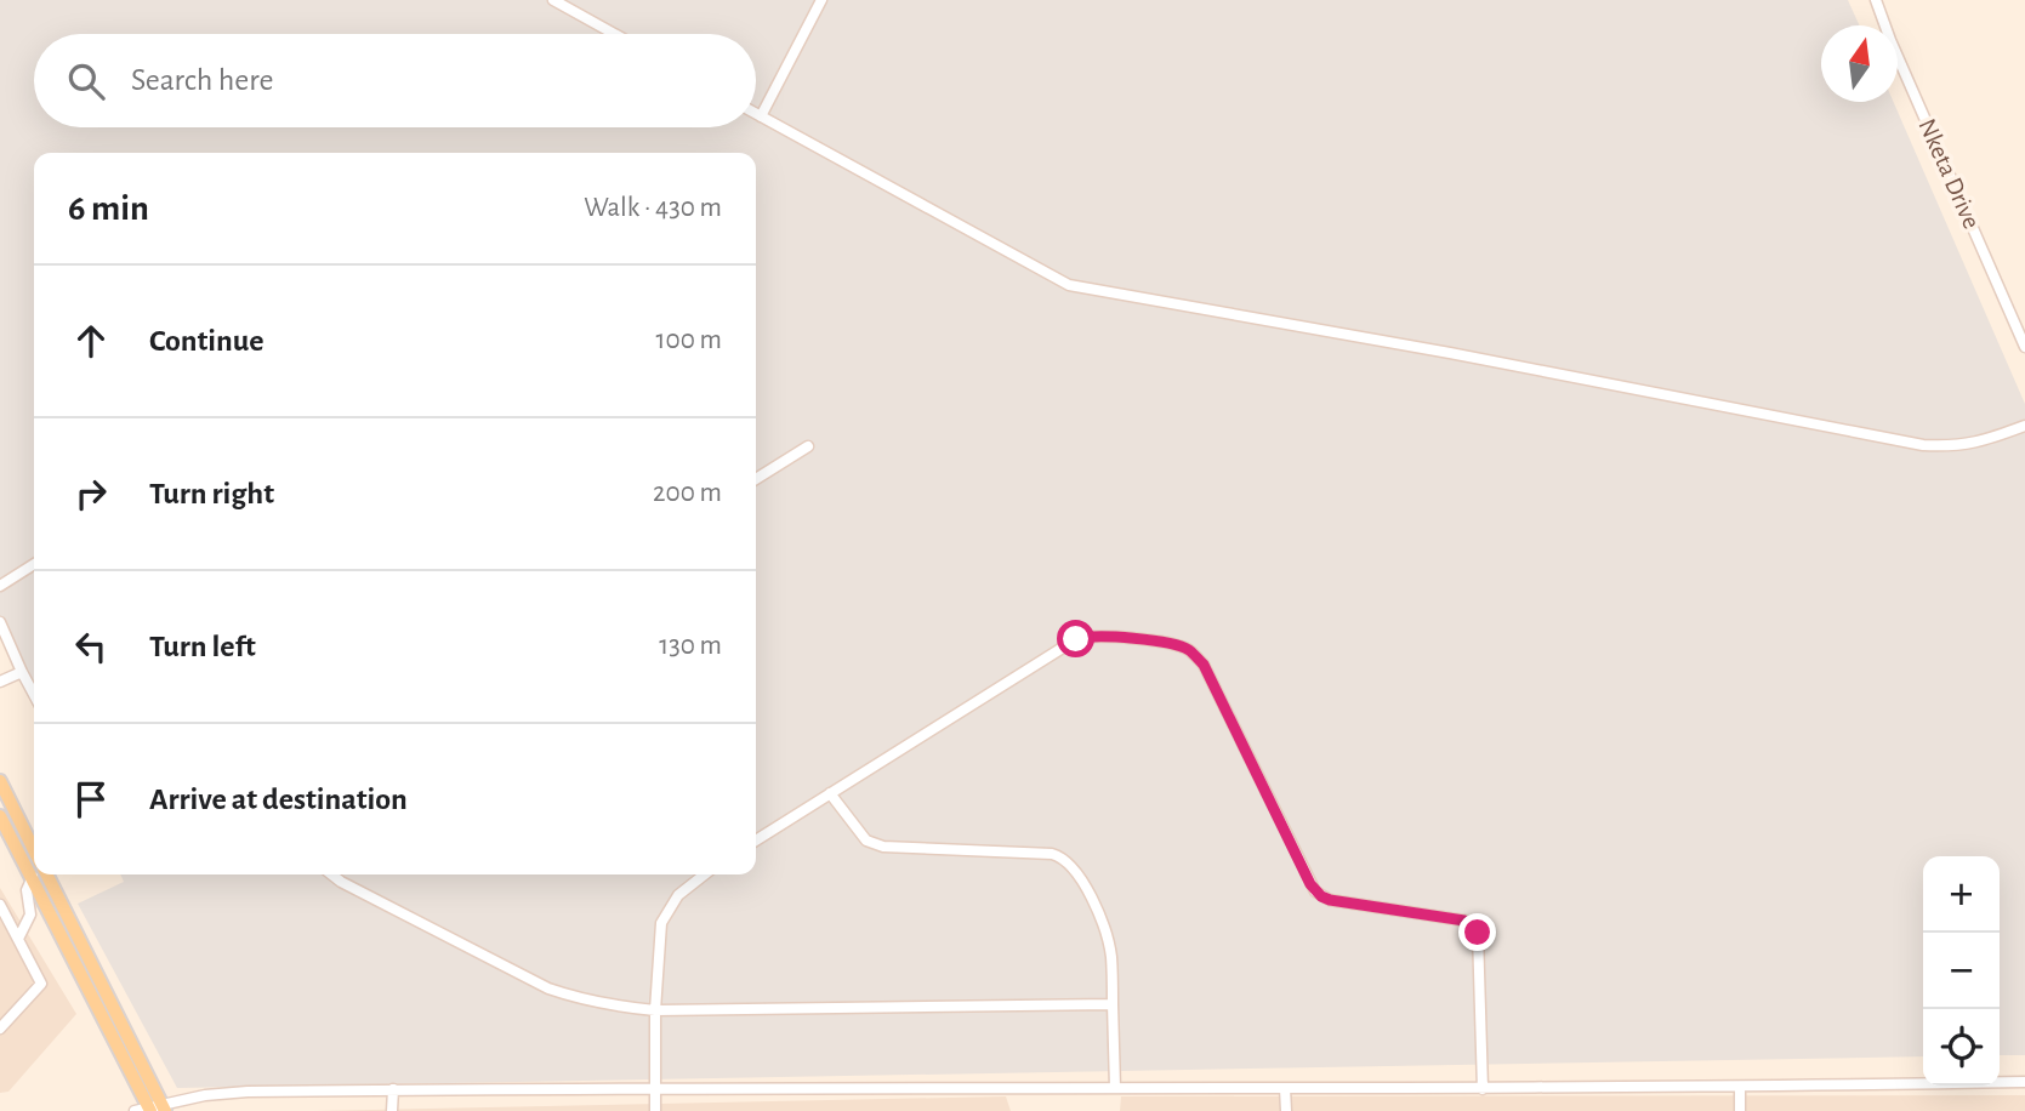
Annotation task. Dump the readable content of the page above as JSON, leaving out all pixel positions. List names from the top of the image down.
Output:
{
  "streets": {
    "street": ["Nketa Drive"]
  },
  "north": "top",
  "page": {
    "search": "Search here",
    "heading": ["6 min", "Walk · 430 m"],
    "list": [
      ["Continue", "100 m"],
      ["Turn right", "200 m"],
      ["Turn left", "130 m"],
      "Arrive at destination"
    ],
    "map_buttons": ["+", "−"]
  }
}
